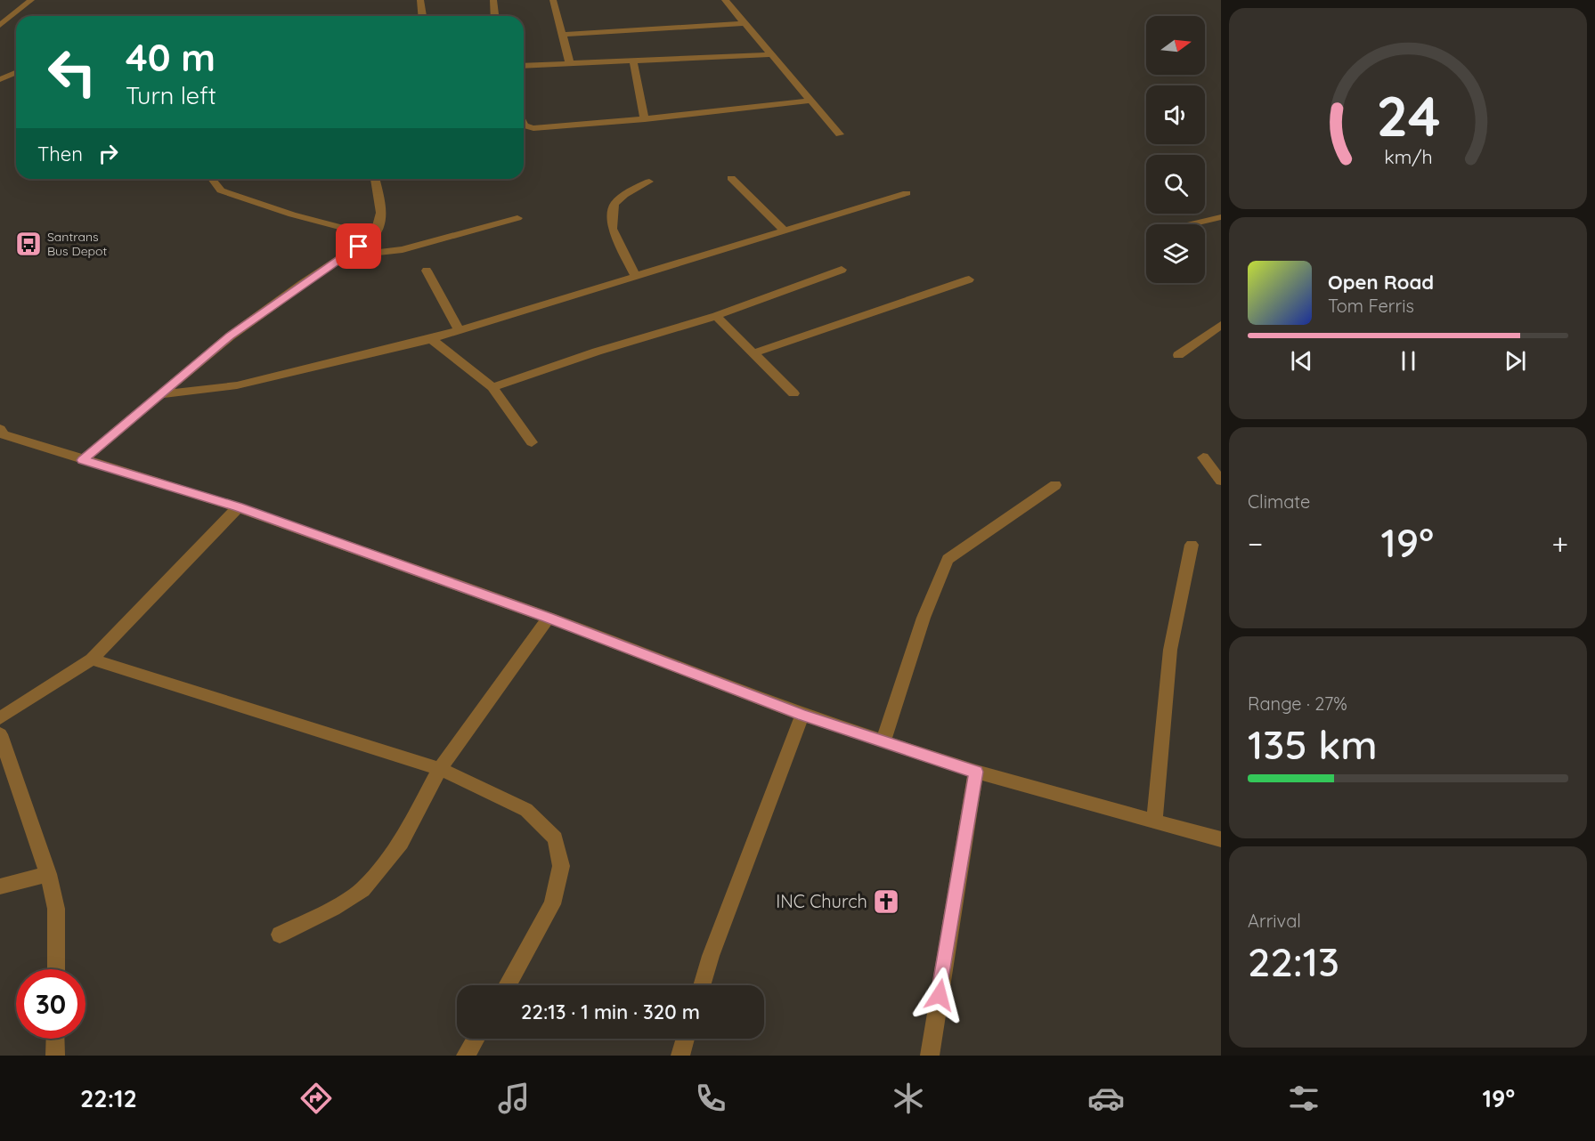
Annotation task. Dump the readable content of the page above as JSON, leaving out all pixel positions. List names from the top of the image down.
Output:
{
  "places": {
    "bus stop": ["Santrans Bus Depot"],
    "church": ["INC Church"]
  },
  "north": "right",
  "page": {
    "turn": ["40 m", "Turn left"],
    "then": "Then",
    "song": ["Open Road", "Tom Ferris"],
    "tile": [
      "Climate",
      ["Range · 27%", "135 km"],
      ["Arrival", "22:13"]
    ],
    "heat": ["−", "19°", "+"],
    "limit": "30",
    "trip": "22:13 · 1 min · 320 m",
    "tabs": ["22:12", "19°"],
    "gauge": ["24", "km/h"]
  }
}
